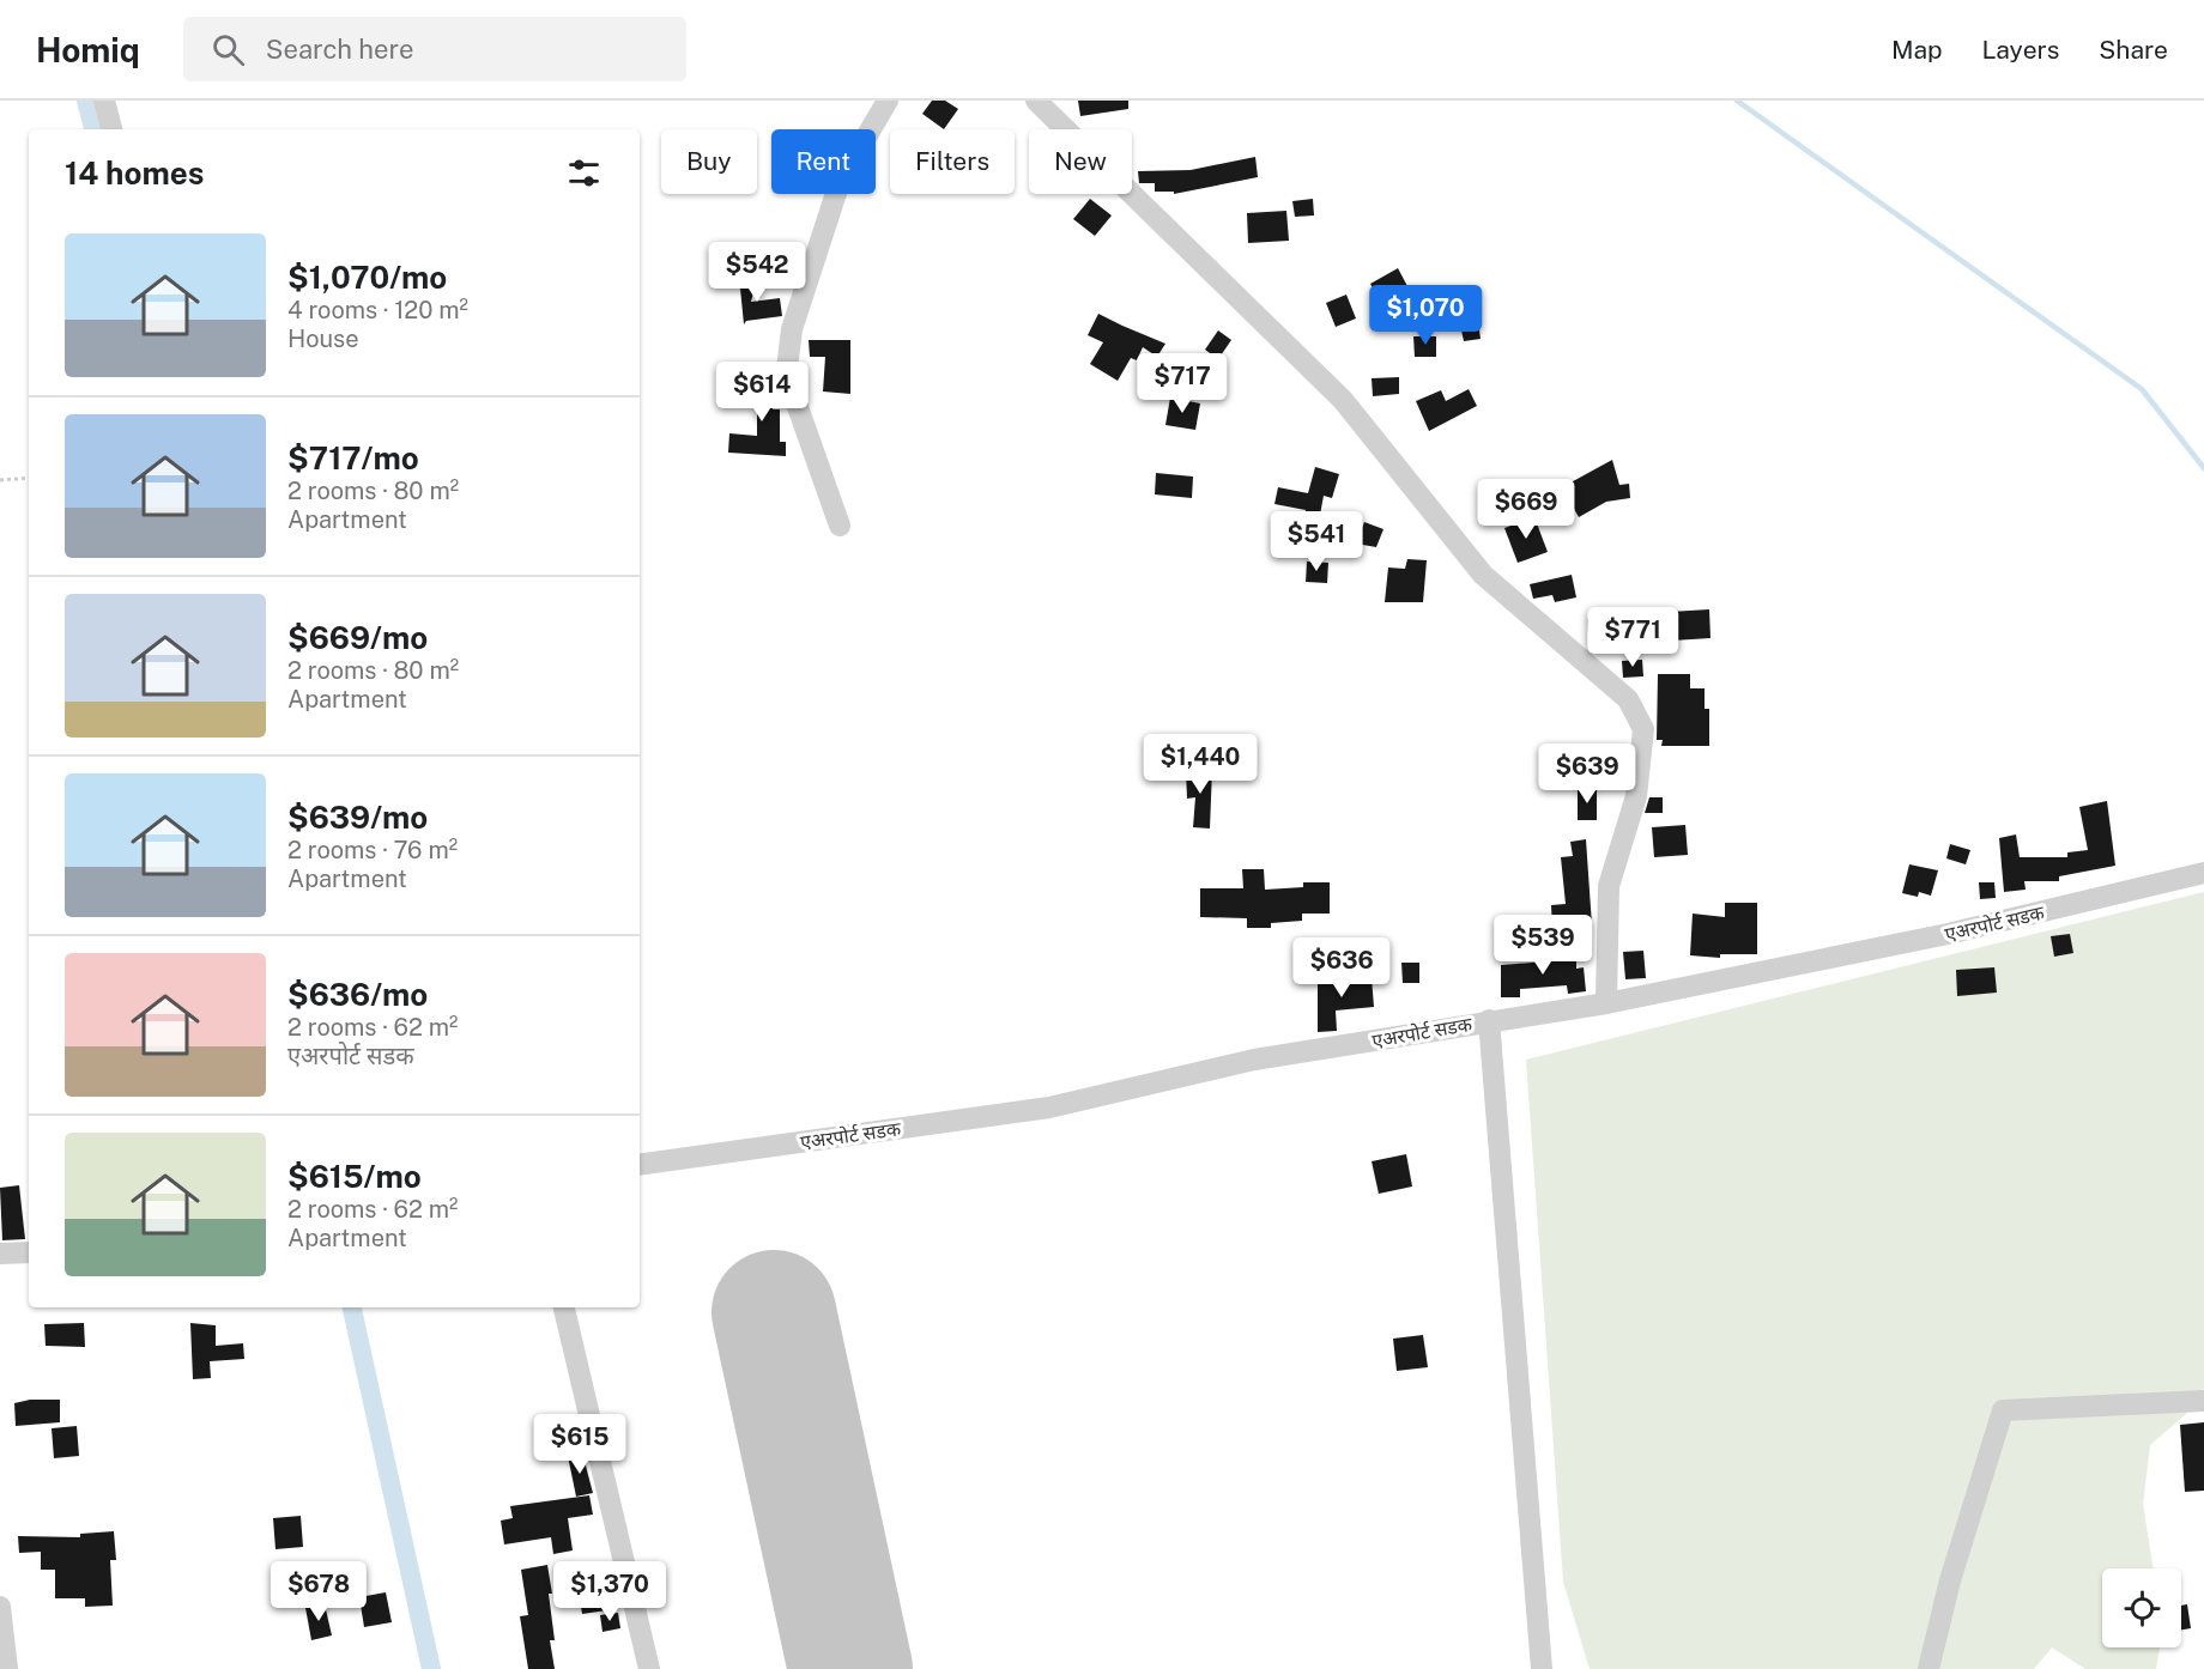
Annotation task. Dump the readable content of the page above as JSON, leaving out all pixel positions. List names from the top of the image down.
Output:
{
  "streets": {
    "street": ["एअरपोर्ट सडक"]
  },
  "page": {
    "header": "Homiq",
    "search": "Search here",
    "nav": ["Map", "Layers", "Share"],
    "chip": [
      "Buy",
      "Rent",
      "Filters",
      "New"
    ],
    "heading": "14 homes",
    "list": [
      {
        "name": "$1,070/mo",
        "note": "4 rooms · 120 m² · House"
      },
      {
        "name": "$717/mo",
        "note": "2 rooms · 80 m² · Apartment"
      },
      {
        "name": "$669/mo",
        "note": "2 rooms · 80 m² · Apartment"
      },
      {
        "name": "$639/mo",
        "note": "2 rooms · 76 m² · Apartment"
      },
      {
        "name": "$636/mo",
        "note": "2 rooms · 62 m² · एअरपोर्ट सडक"
      },
      {
        "name": "$615/mo",
        "note": "2 rooms · 62 m² · Apartment"
      }
    ],
    "price": [
      "$542",
      "$1,070",
      "$717",
      "$614",
      "$669",
      "$541",
      "$771",
      "$1,440",
      "$639",
      "$539",
      "$636",
      "$615",
      "$678",
      "$1,370"
    ]
  }
}
